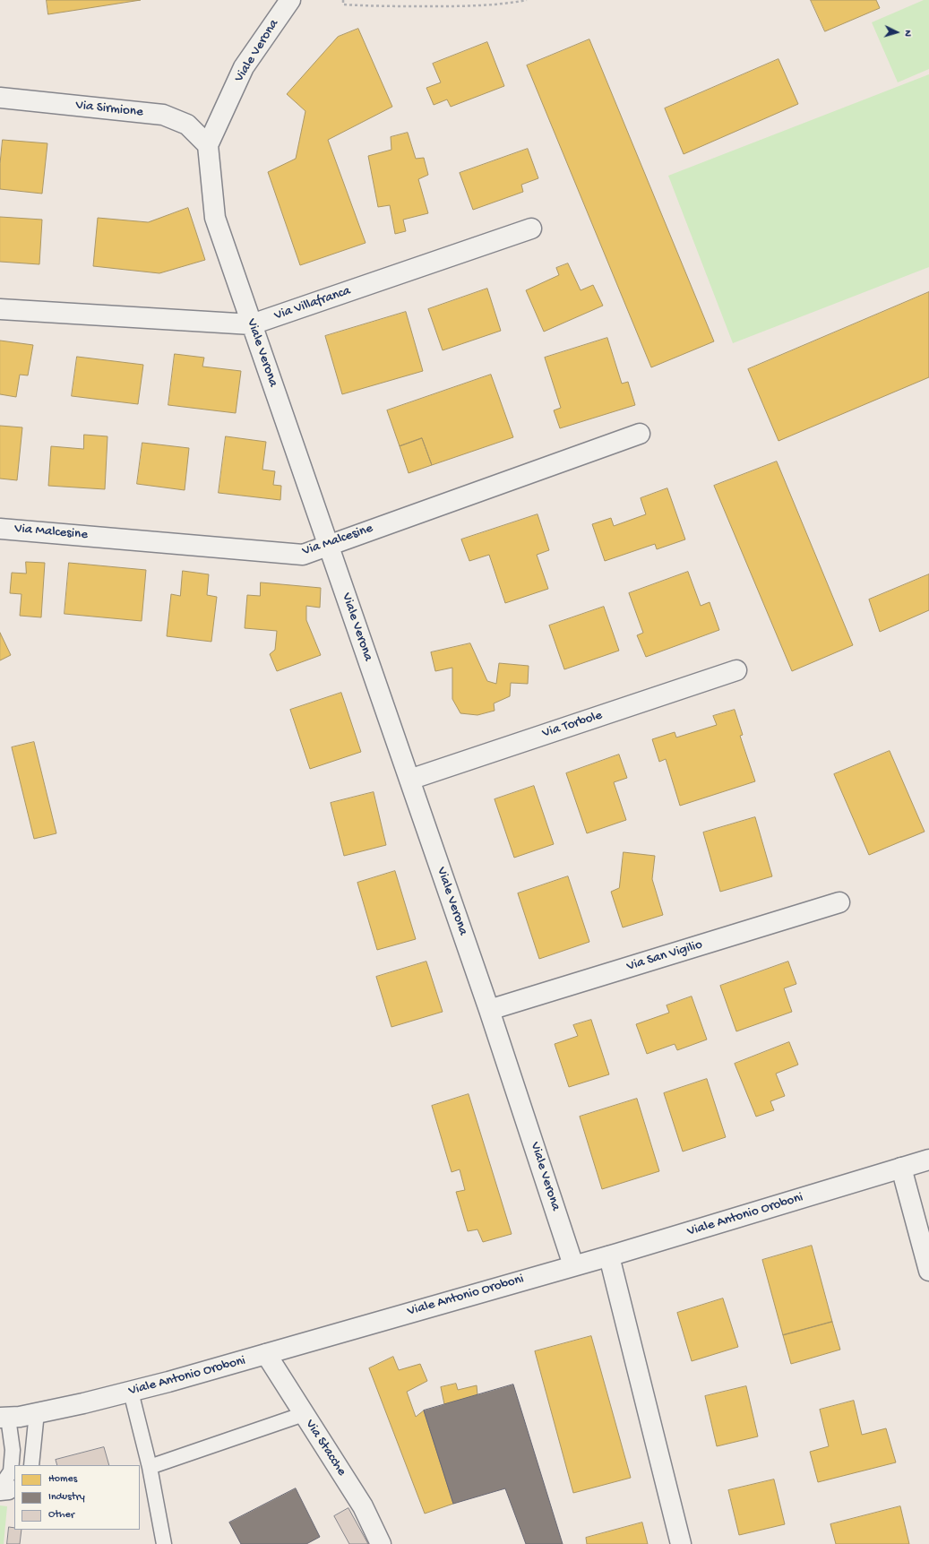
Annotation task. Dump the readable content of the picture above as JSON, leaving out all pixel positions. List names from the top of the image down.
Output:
{
  "streets": {
    "street": [
      "Viale Verona",
      "Via Sirmione",
      "Via Villafranca",
      "Via Malcesine",
      "Via Torbole",
      "Via San Vigilio",
      "Viale Antonio Oroboni",
      "Via Stacche"
    ]
  },
  "crossings": [
    ["Viale Verona", "Via Sirmione"],
    ["Viale Verona", "Via Villafranca"],
    ["Viale Verona", "Via Malcesine"],
    ["Viale Verona", "Via Torbole"],
    ["Viale Verona", "Via San Vigilio"],
    ["Viale Verona", "Viale Antonio Oroboni"],
    ["Viale Antonio Oroboni", "Via Stacche"]
  ],
  "legend": ["Homes", "Industry", "Other"],
  "north": "right"
}
